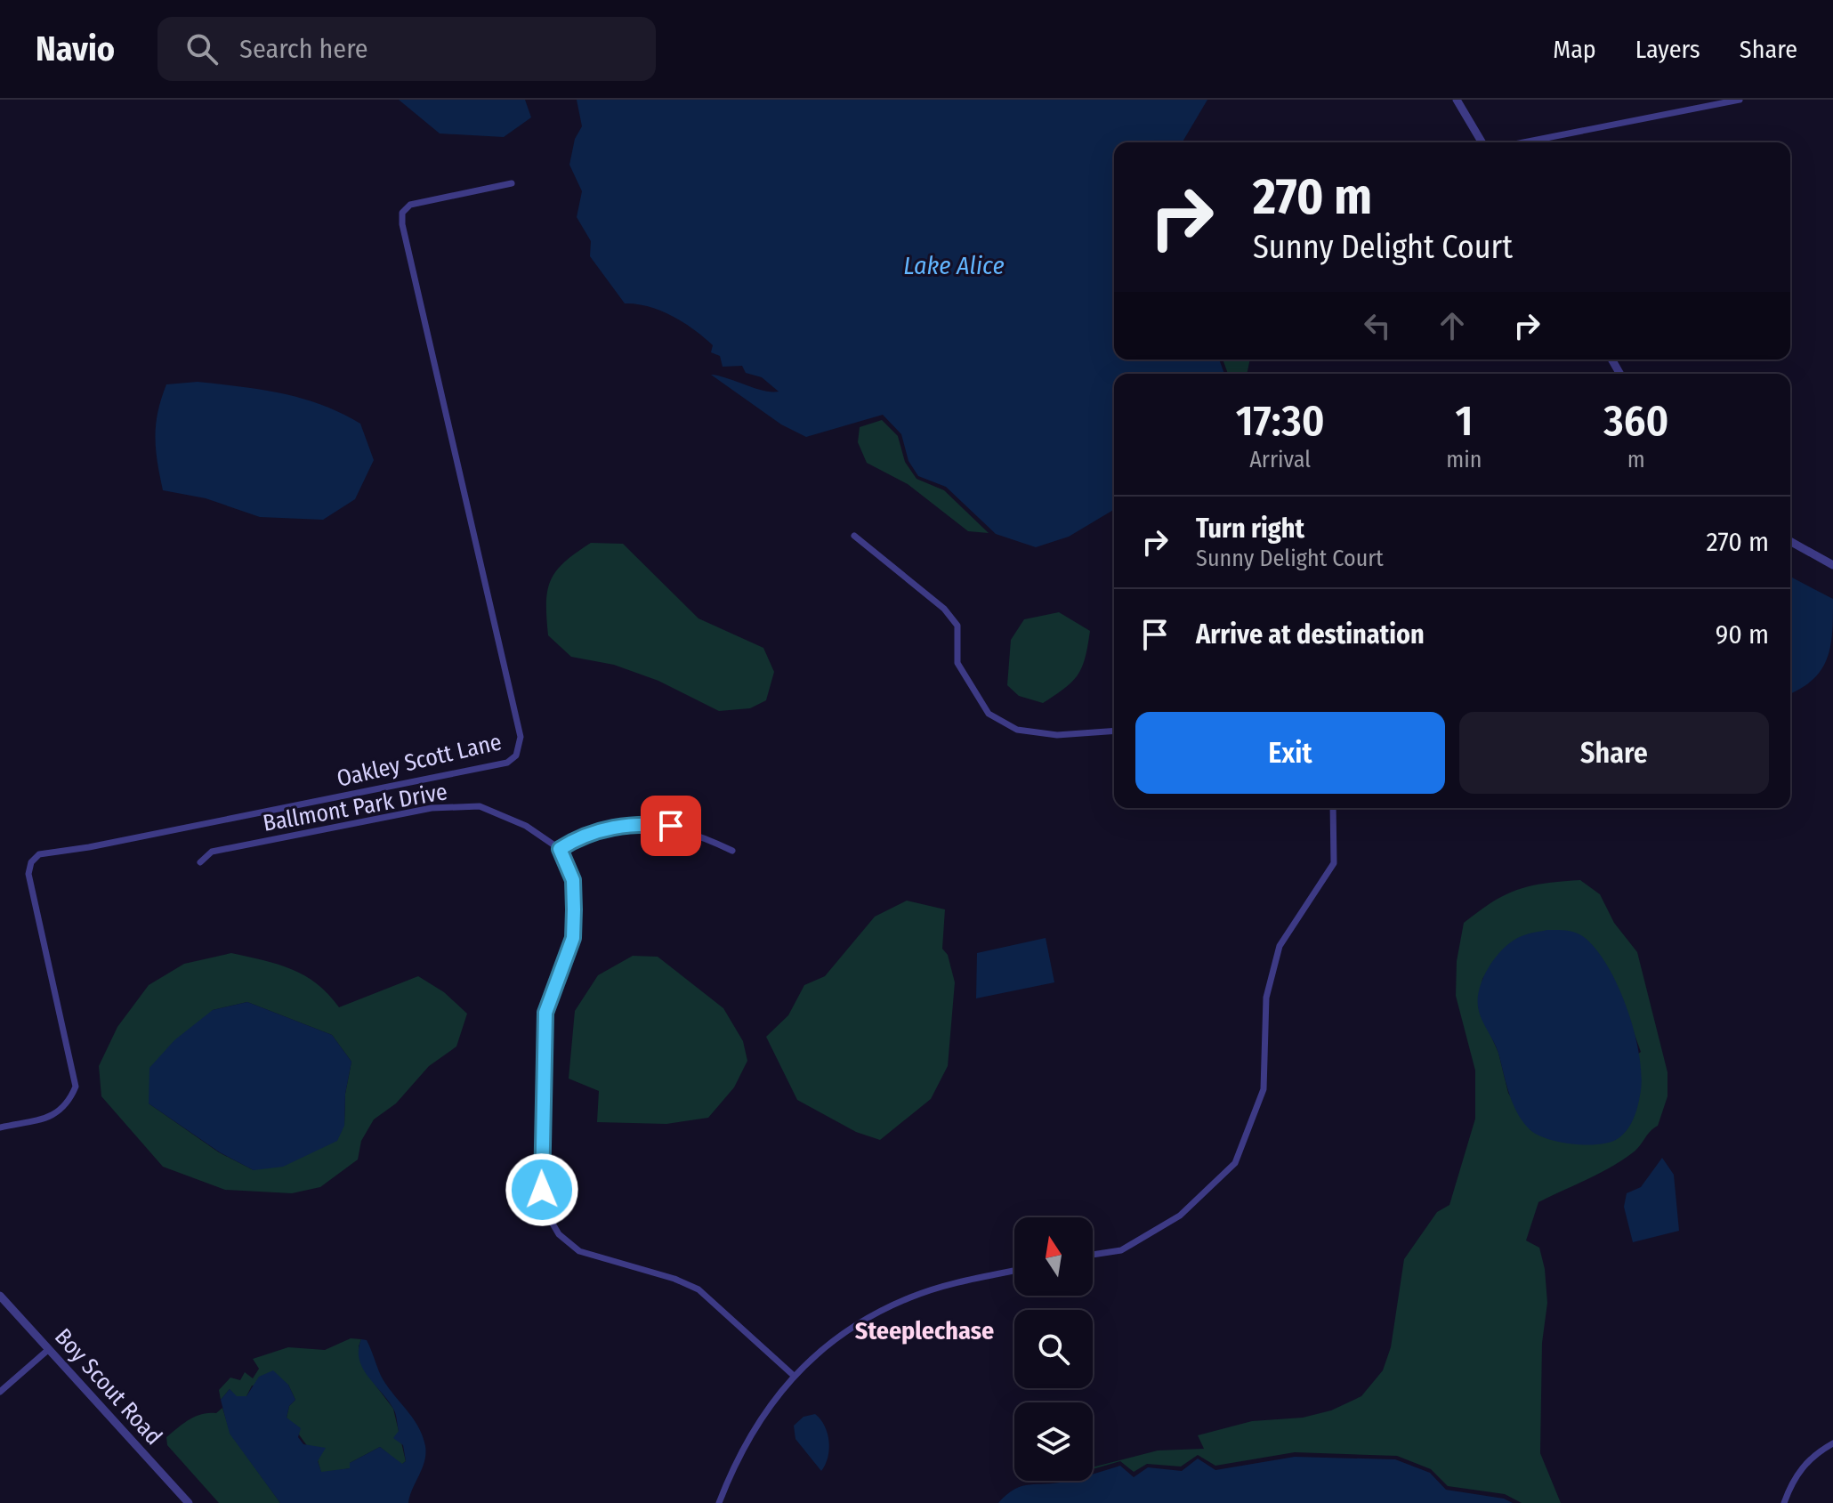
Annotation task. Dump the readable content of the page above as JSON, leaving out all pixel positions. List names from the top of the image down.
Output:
{
  "streets": {
    "street": ["Oakley Scott Lane", "Ballmont Park Drive", "Boy Scout Road"]
  },
  "districts": ["Steeplechase"],
  "water": ["Lake Alice"],
  "north": "top",
  "page": {
    "header": "Navio",
    "search": "Search here",
    "nav": ["Map", "Layers", "Share"],
    "turn": ["270 m", "Sunny Delight Court"],
    "eta": [
      "17:30",
      "Arrival",
      "1",
      "min",
      "360",
      "m"
    ],
    "list": [
      {
        "name": "Turn right",
        "note": "Sunny Delight Court",
        "value": "270 m"
      },
      {
        "name": "Arrive at destination",
        "value": "90 m"
      }
    ],
    "buttons": ["Exit", "Share"]
  }
}
